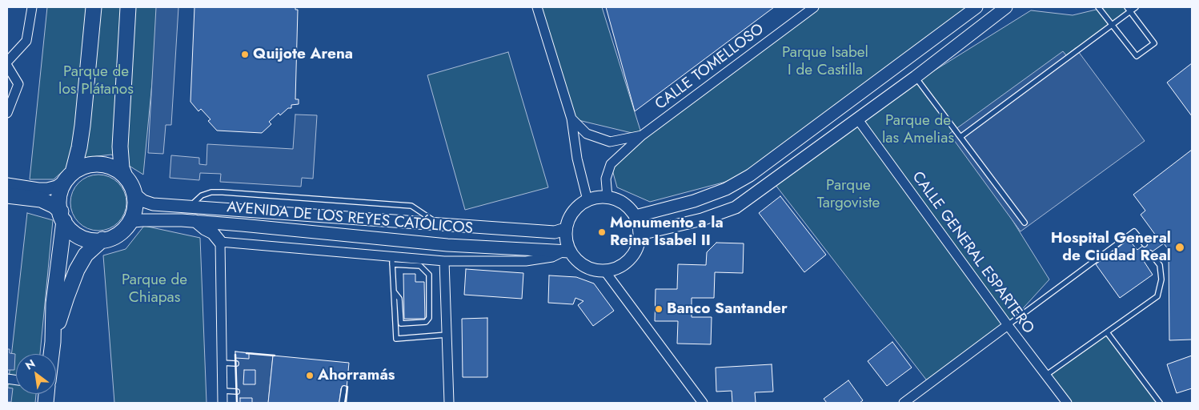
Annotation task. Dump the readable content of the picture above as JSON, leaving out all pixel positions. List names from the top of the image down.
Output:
{
  "streets": {
    "main road": ["AVENIDA DE LOS REYES CATÓLICOS"],
    "street": ["CALLE TOMELLOSO", "CALLE GENERAL ESPARTERO"]
  },
  "crossings": [
    ["CALLE TOMELLOSO", "AVENIDA DE LOS REYES CATÓLICOS"]
  ],
  "parks": [
    "Parque Isabel I de Castilla",
    "Parque de los Plátanos",
    "Parque de las Amelias",
    "Parque Targoviste",
    "Parque de Chiapas"
  ],
  "places": [
    "Quijote Arena",
    "Monumento a la Reina Isabel II",
    "Hospital General de Ciudad Real",
    "Banco Santander",
    "Ahorramás"
  ],
  "north": "top left"
}
